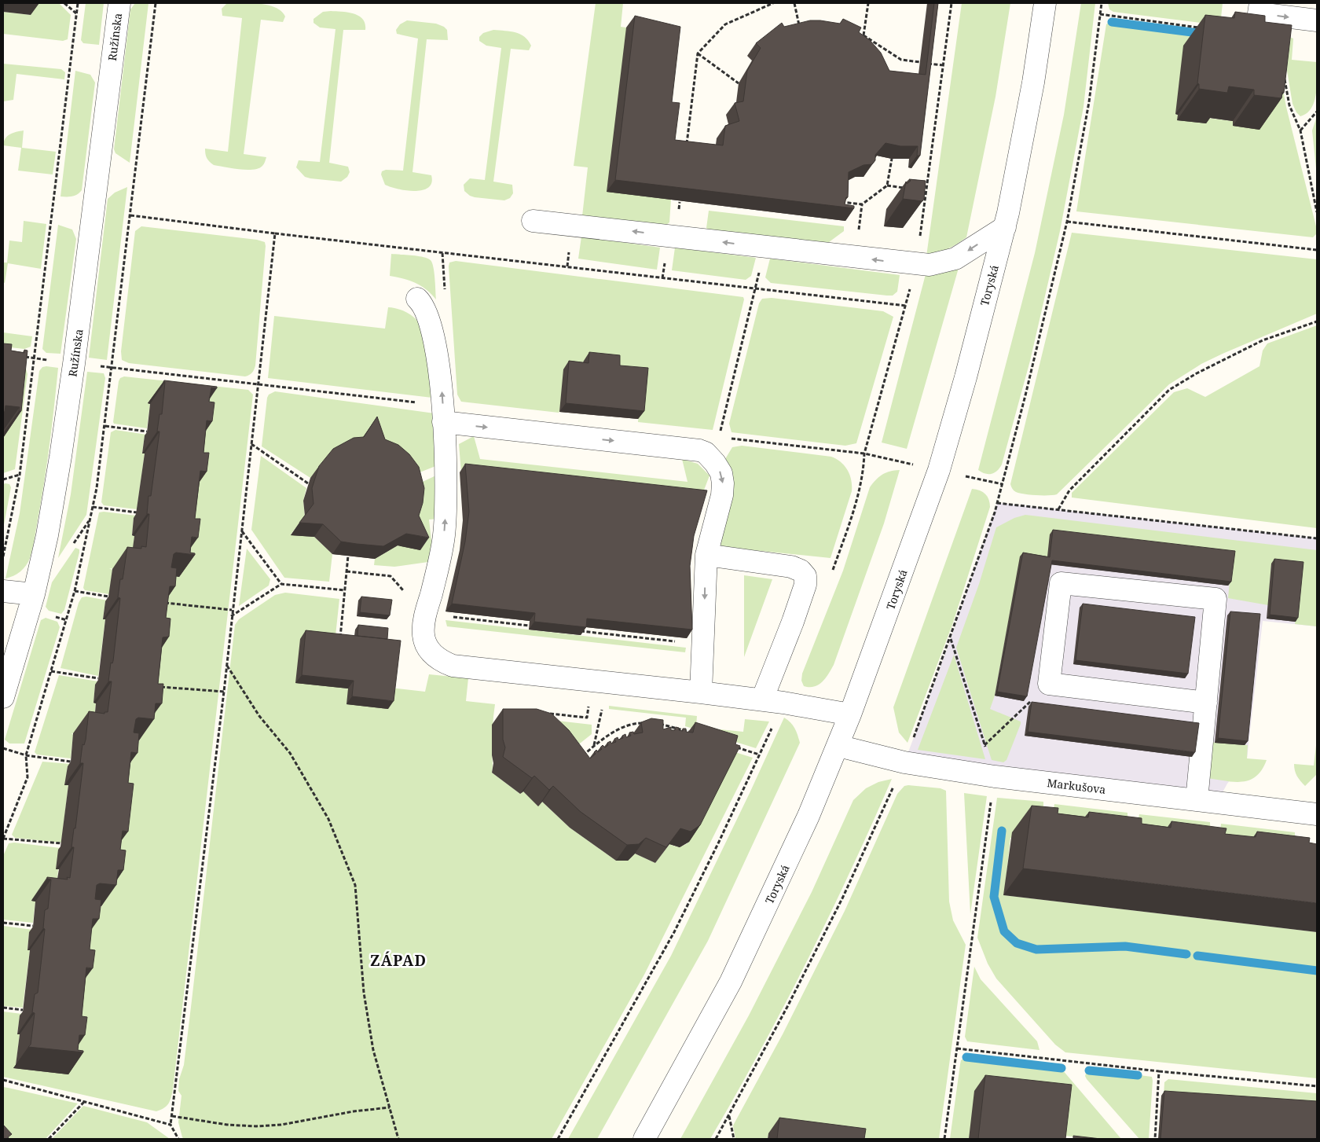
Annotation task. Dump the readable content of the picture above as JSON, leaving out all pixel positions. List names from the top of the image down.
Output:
{
  "streets": {
    "street": ["Ružínska", "Toryská", "Markušova"]
  },
  "crossings": [
    ["Toryská", "Markušova"]
  ],
  "districts": ["ZÁPAD"]
}
